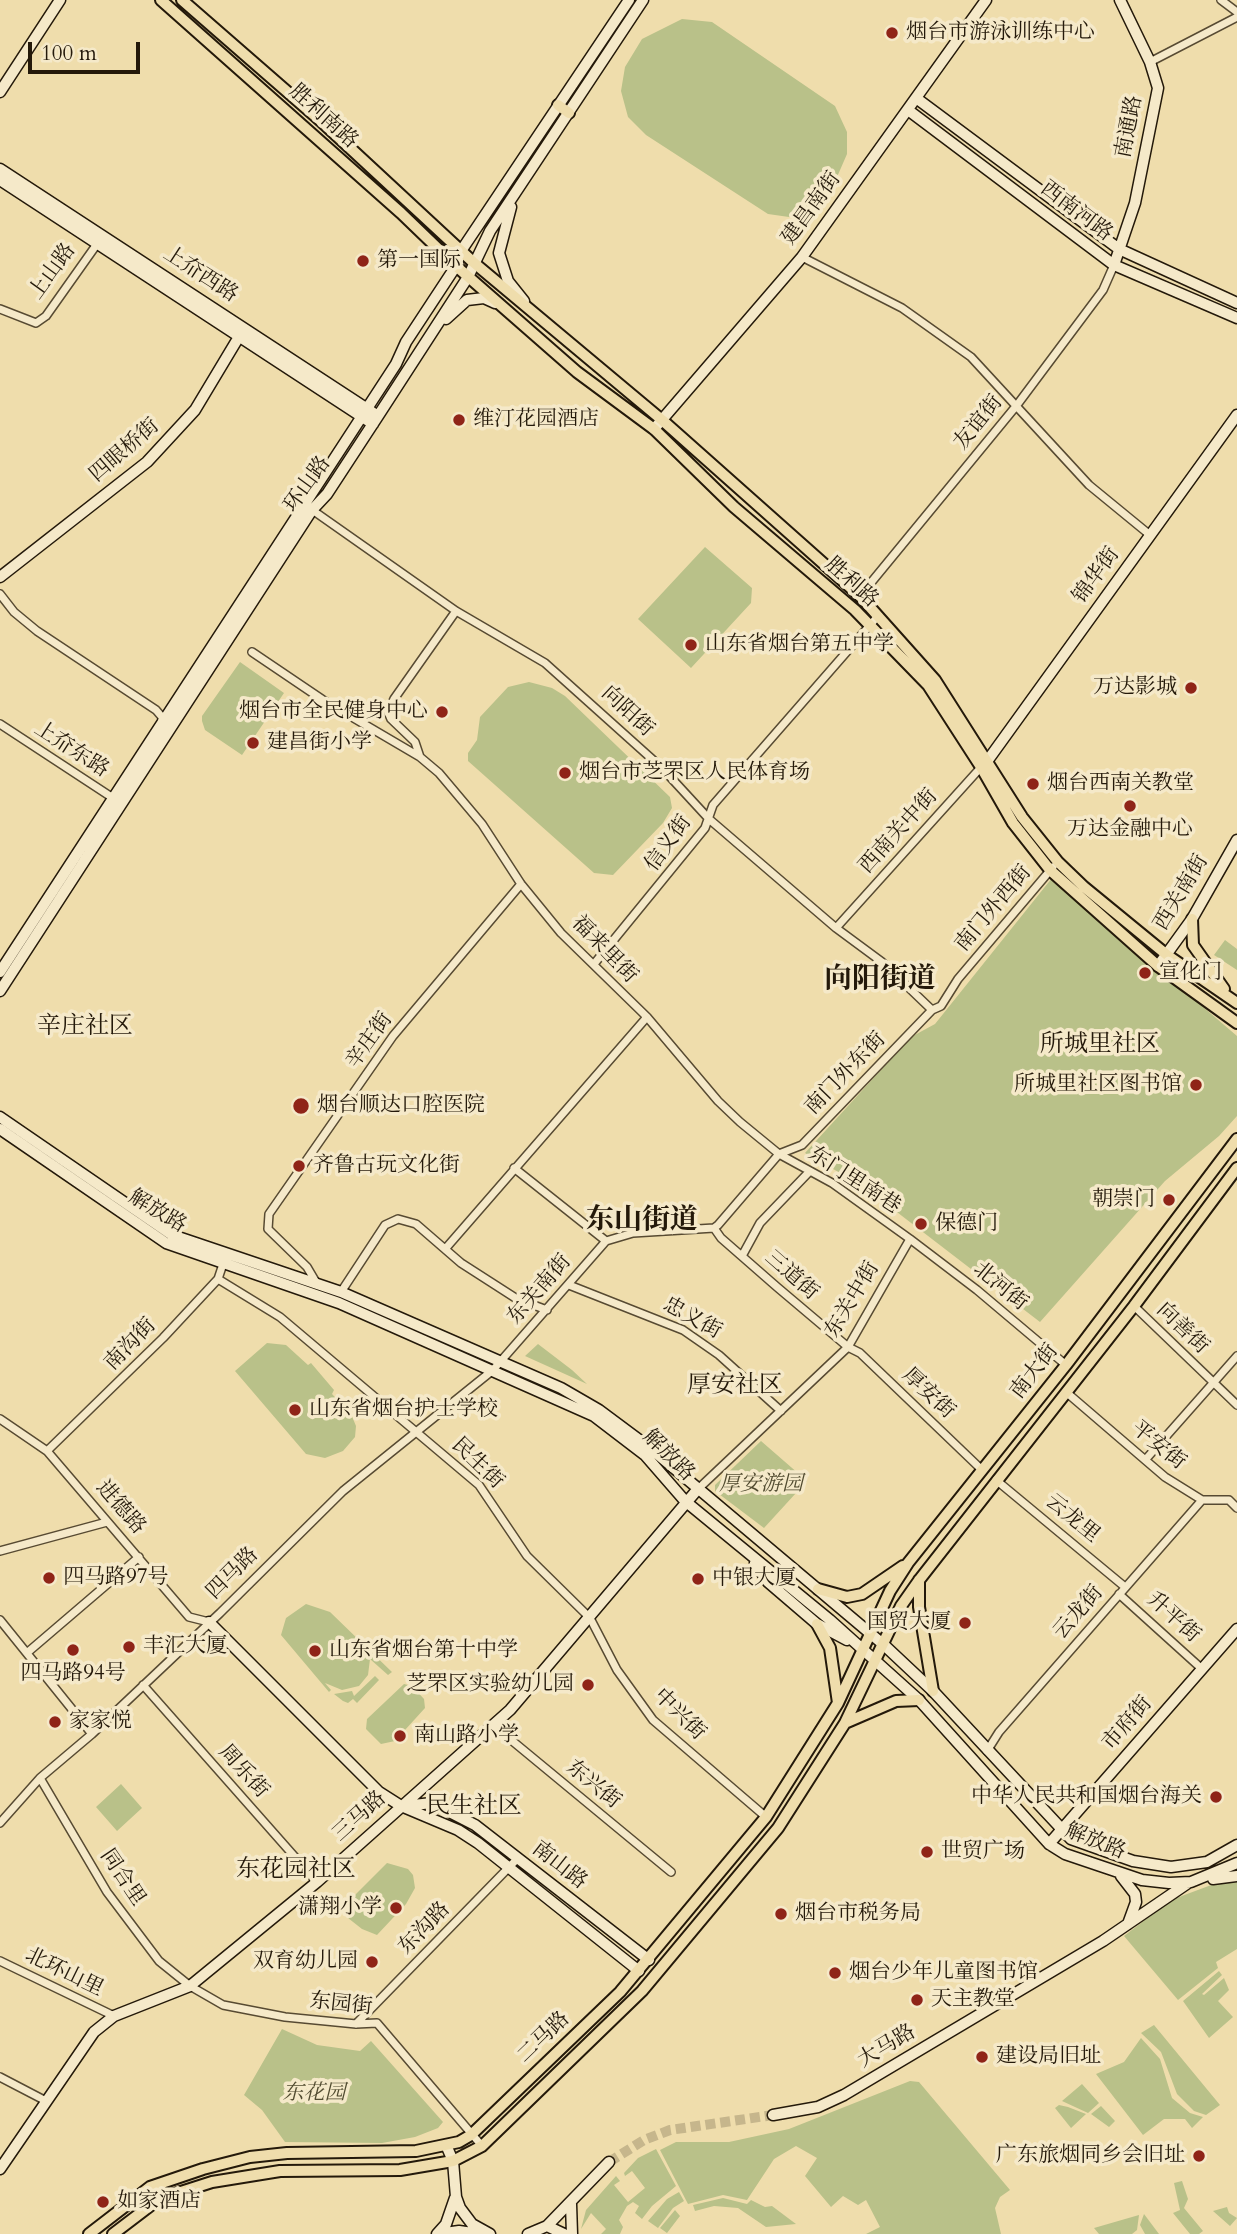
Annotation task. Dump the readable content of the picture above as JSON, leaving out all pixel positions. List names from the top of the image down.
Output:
{
  "streets": {
    "main road": [
      "胜利南路",
      "南通路",
      "建昌南街",
      "西南河路",
      "上夼西路",
      "四眼桥街",
      "环山路",
      "锦华街",
      "胜利路",
      "西关南街",
      "解放路",
      "南大街",
      "市府街",
      "三马路",
      "南山路",
      "二马路",
      "大马路"
    ],
    "street": [
      "上山路",
      "友谊街",
      "向阳街",
      "上夼东路",
      "西南关中街",
      "信义街",
      "南门外西街",
      "福来里街",
      "辛庄街",
      "南门外东街",
      "东门里南巷",
      "三道街",
      "北河街",
      "东关南街",
      "东关中街",
      "忠义街",
      "向善街",
      "南沟街",
      "厚安街",
      "平安街",
      "民生街",
      "进德路",
      "云龙里",
      "四马路",
      "云龙街",
      "升平街",
      "中兴街",
      "周乐街",
      "东兴街",
      "同合里",
      "东沟路",
      "北环山里",
      "东园街"
    ]
  },
  "crossings": [
    ["胜利南路", "环山路"],
    ["胜利南路", "胜利路"],
    ["南通路", "西南河路"],
    ["南通路", "友谊街"],
    ["建昌南街", "西南河路"],
    ["建昌南街", "胜利路"],
    ["西南河路", "友谊街"],
    ["上山路", "上夼西路"],
    ["上夼西路", "四眼桥街"],
    ["上夼西路", "环山路"],
    ["友谊街", "胜利路"],
    ["环山路", "胜利路"],
    ["环山路", "向阳街"],
    ["环山路", "上夼东路"],
    ["锦华街", "胜利路"],
    ["锦华街", "西南关中街"],
    ["胜利路", "西南关中街"],
    ["胜利路", "信义街"],
    ["胜利路", "西关南街"],
    ["胜利路", "南门外西街"],
    ["向阳街", "西南关中街"],
    ["向阳街", "信义街"],
    ["向阳街", "南门外西街"],
    ["向阳街", "福来里街"],
    ["向阳街", "南门外东街"],
    ["信义街", "福来里街"],
    ["南门外西街", "南门外东街"],
    ["福来里街", "辛庄街"],
    ["福来里街", "南门外东街"],
    ["福来里街", "东门里南巷"],
    ["辛庄街", "解放路"],
    ["南门外东街", "东门里南巷"],
    ["东门里南巷", "北河街"],
    ["东门里南巷", "东关中街"],
    ["解放路", "东关南街"],
    ["解放路", "东关中街"],
    ["解放路", "南沟街"],
    ["解放路", "南大街"],
    ["解放路", "四马路"],
    ["解放路", "云龙街"],
    ["解放路", "市府街"],
    ["解放路", "三马路"],
    ["解放路", "二马路"],
    ["解放路", "大马路"],
    ["三道街", "东关中街"],
    ["三道街", "厚安街"],
    ["北河街", "东关中街"],
    ["北河街", "南大街"],
    ["东关南街", "忠义街"],
    ["东关南街", "四马路"],
    ["东关中街", "忠义街"],
    ["东关中街", "厚安街"],
    ["东关中街", "三马路"],
    ["向善街", "南大街"],
    ["南沟街", "民生街"],
    ["南沟街", "进德路"],
    ["南大街", "厚安街"],
    ["南大街", "平安街"],
    ["南大街", "云龙里"],
    ["南大街", "二马路"],
    ["平安街", "云龙街"],
    ["民生街", "四马路"],
    ["民生街", "中兴街"],
    ["民生街", "三马路"],
    ["进德路", "四马路"],
    ["进德路", "南山路"],
    ["云龙里", "云龙街"],
    ["云龙里", "升平街"],
    ["四马路", "周乐街"],
    ["四马路", "南山路"],
    ["四马路", "同合里"],
    ["云龙街", "升平街"],
    ["升平街", "市府街"],
    ["中兴街", "三马路"],
    ["中兴街", "二马路"],
    ["周乐街", "三马路"],
    ["东兴街", "三马路"],
    ["三马路", "南山路"],
    ["三马路", "同合里"],
    ["三马路", "北环山里"],
    ["三马路", "东园街"],
    ["南山路", "东沟路"],
    ["南山路", "二马路"],
    ["同合里", "东园街"],
    ["东沟路", "东园街"],
    ["东园街", "二马路"]
  ],
  "districts": [
    "向阳街道",
    "辛庄社区",
    "所城里社区",
    "东山街道",
    "厚安社区",
    "民生社区",
    "东花园社区"
  ],
  "parks": ["厚安游园", "东花园"],
  "places": [
    "烟台市游泳训练中心",
    "第一国际",
    "维汀花园酒店",
    "山东省烟台第五中学",
    "万达影城",
    "烟台市全民健身中心",
    "建昌街小学",
    "烟台市芝罘区人民体育场",
    "烟台西南关教堂",
    "万达金融中心",
    "宣化门",
    "所城里社区图书馆",
    "烟台顺达口腔医院",
    "齐鲁古玩文化街",
    "朝崇门",
    "保德门",
    "山东省烟台护士学校",
    "四马路97号",
    "中银大厦",
    "国贸大厦",
    "丰汇大厦",
    "四马路94号",
    "山东省烟台第十中学",
    "芝罘区实验幼儿园",
    "家家悦",
    "南山路小学",
    "中华人民共和国烟台海关",
    "世贸广场",
    "潇翔小学",
    "烟台市税务局",
    "双育幼儿园",
    "烟台少年儿童图书馆",
    "天主教堂",
    "建设局旧址",
    "广东旅烟同乡会旧址",
    "如家酒店"
  ],
  "scale_bar": "100 m"
}
